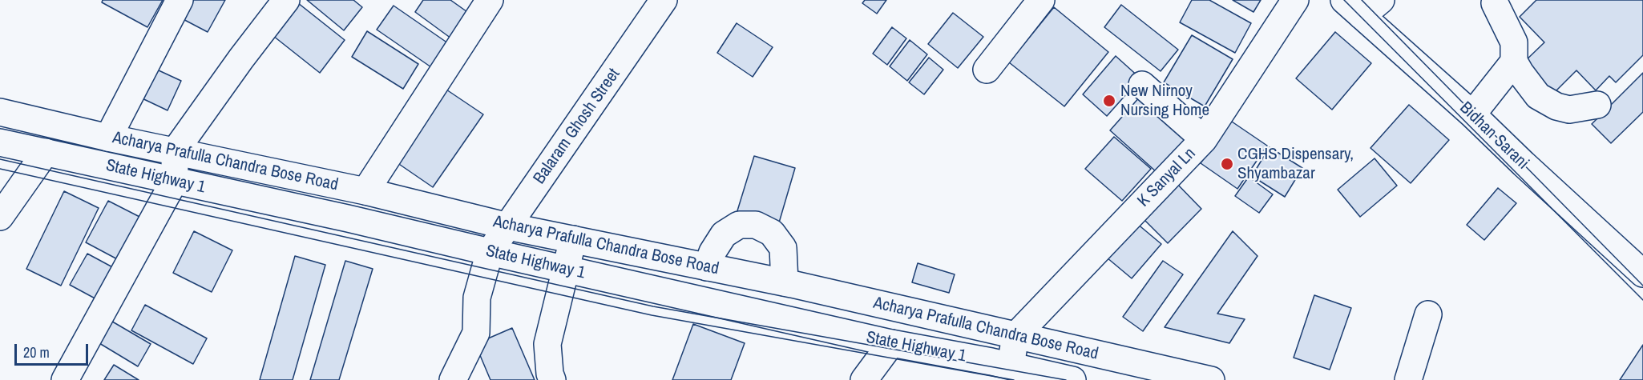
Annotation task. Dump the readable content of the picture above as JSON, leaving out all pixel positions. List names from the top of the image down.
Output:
{
  "streets": {
    "street": [
      "Balaram Ghosh Street",
      "Bidhan Sarani",
      "Acharya Prafulla Chandra Bose Road",
      "State Highway 1",
      "K Sanyal Ln"
    ]
  },
  "crossings": [
    ["Balaram Ghosh Street", "Acharya Prafulla Chandra Bose Road"],
    ["Balaram Ghosh Street", "State Highway 1"],
    ["Acharya Prafulla Chandra Bose Road", "K Sanyal Ln"]
  ],
  "places": ["New Nirnoy Nursing Home", "CGHS Dispensary, Shyambazar"],
  "scale_bar": "20 m"
}
